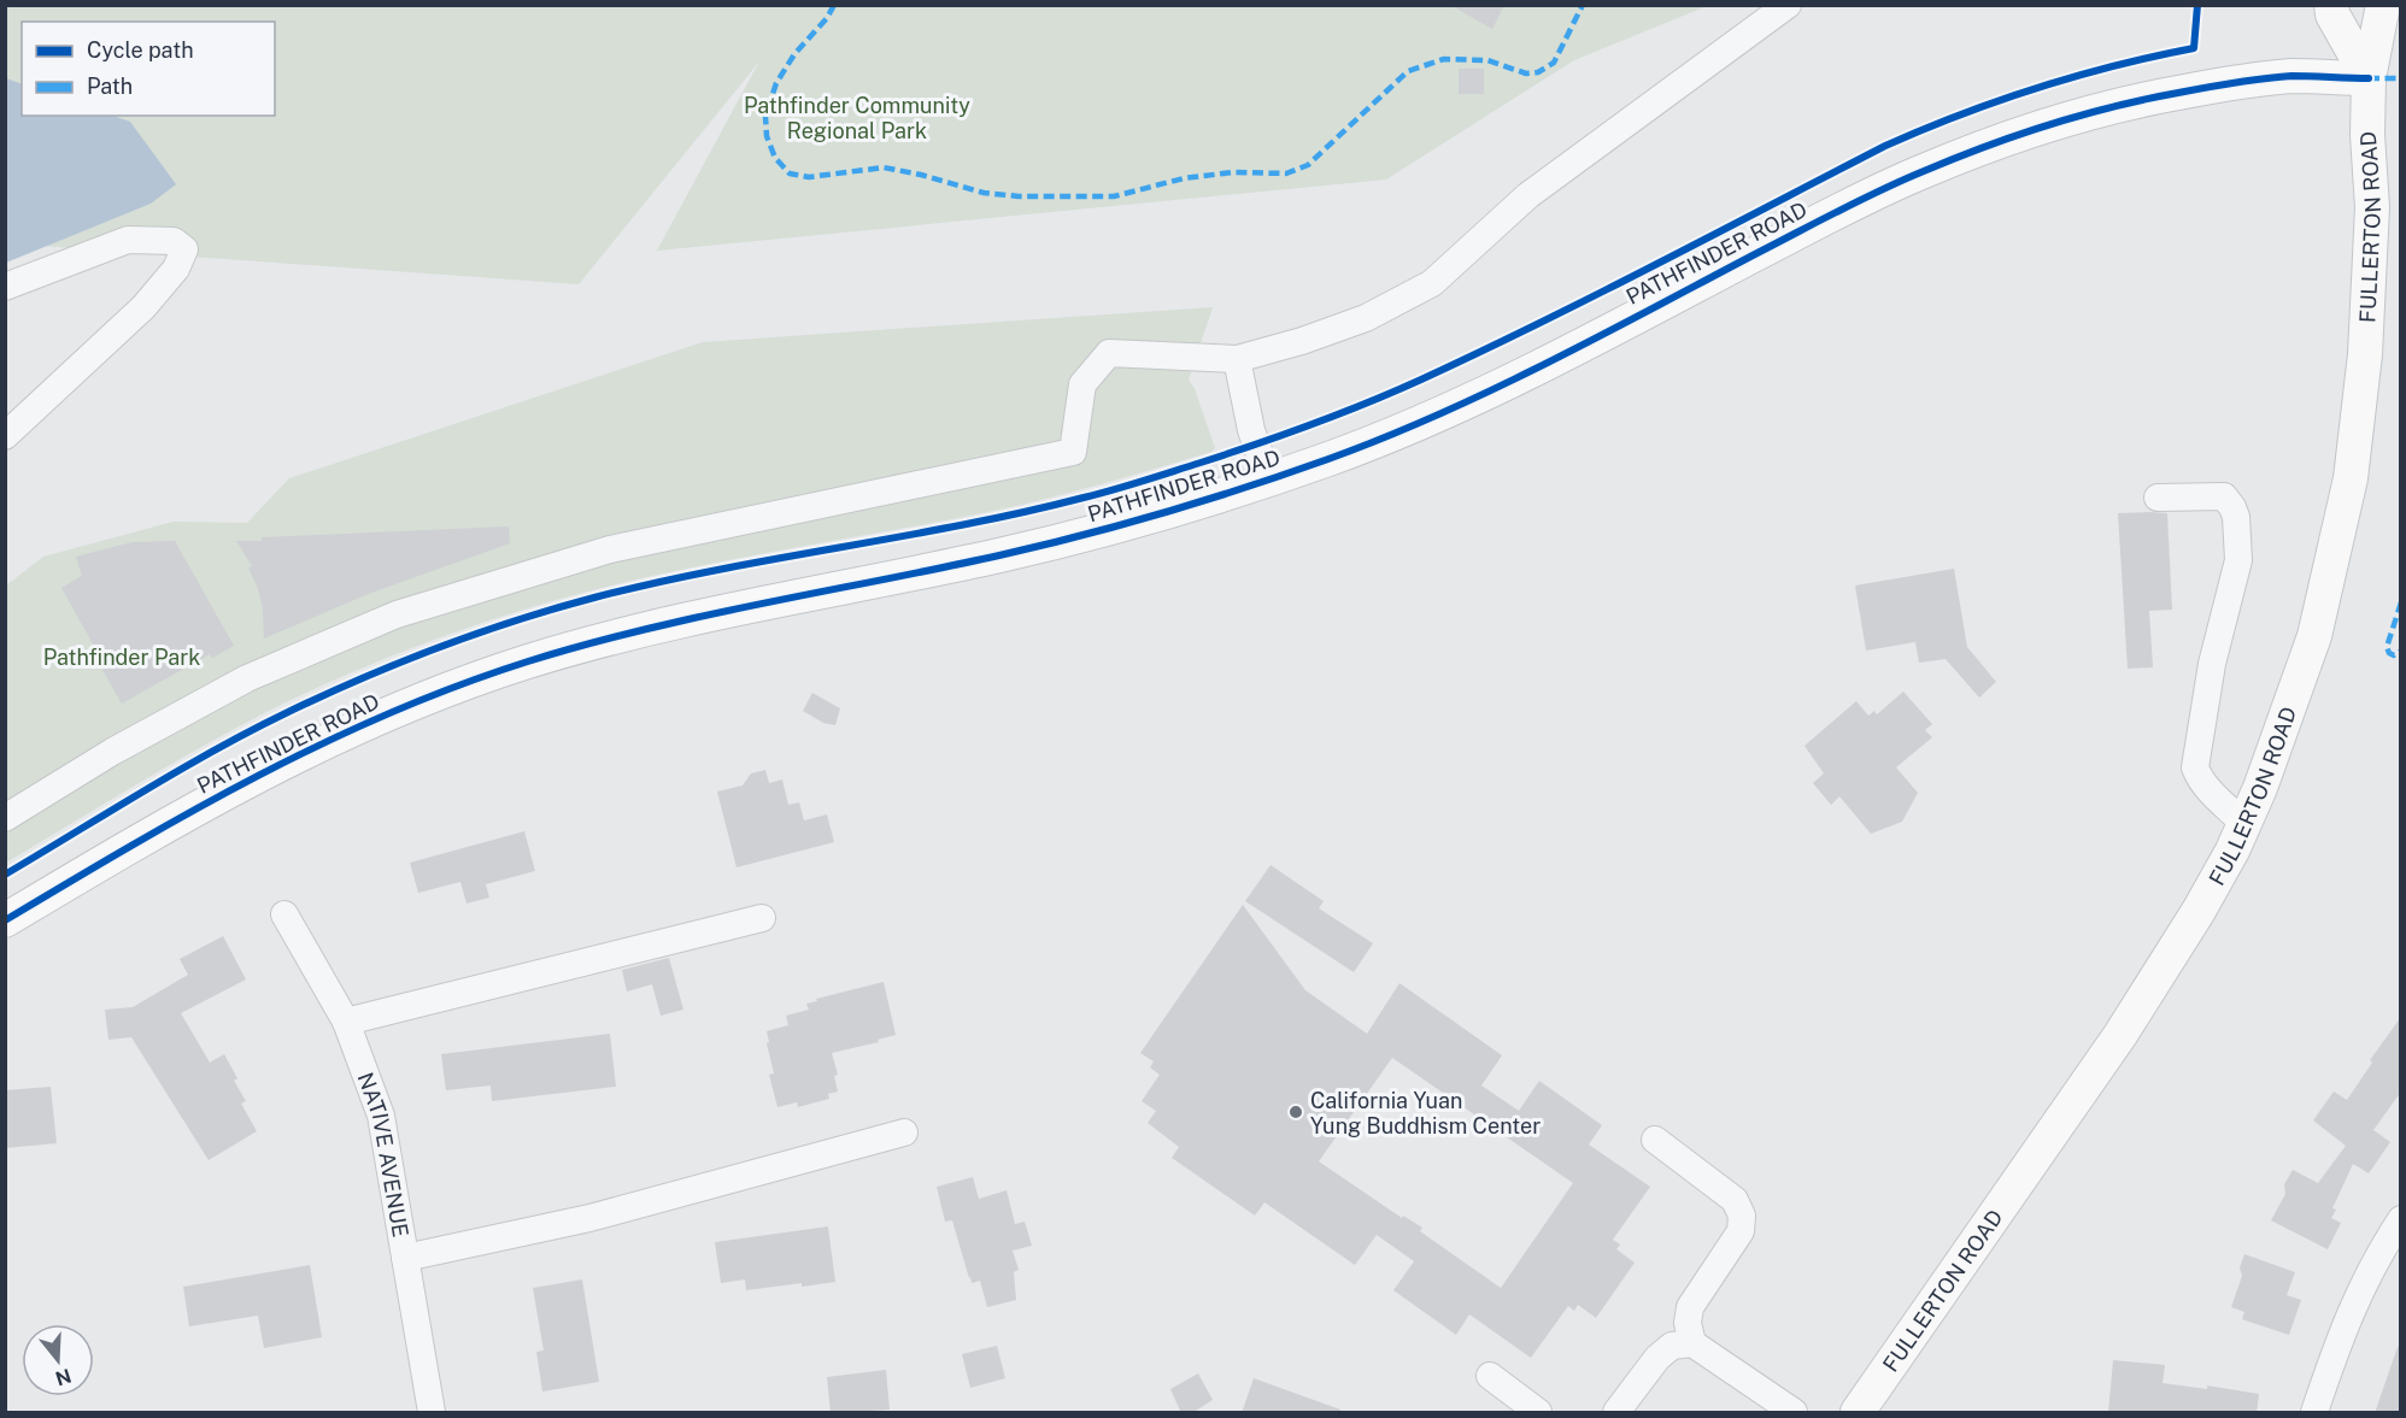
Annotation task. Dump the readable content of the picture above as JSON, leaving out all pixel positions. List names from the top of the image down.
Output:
{
  "streets": {
    "main road": ["FULLERTON ROAD", "PATHFINDER ROAD"],
    "street": ["NATIVE AVENUE"]
  },
  "crossings": [
    ["FULLERTON ROAD", "PATHFINDER ROAD"]
  ],
  "parks": ["Pathfinder Community Regional Park", "Pathfinder Park"],
  "places": ["California Yuan Yung Buddhism Center"],
  "legend": ["Cycle path", "Path"],
  "north": "bottom"
}
